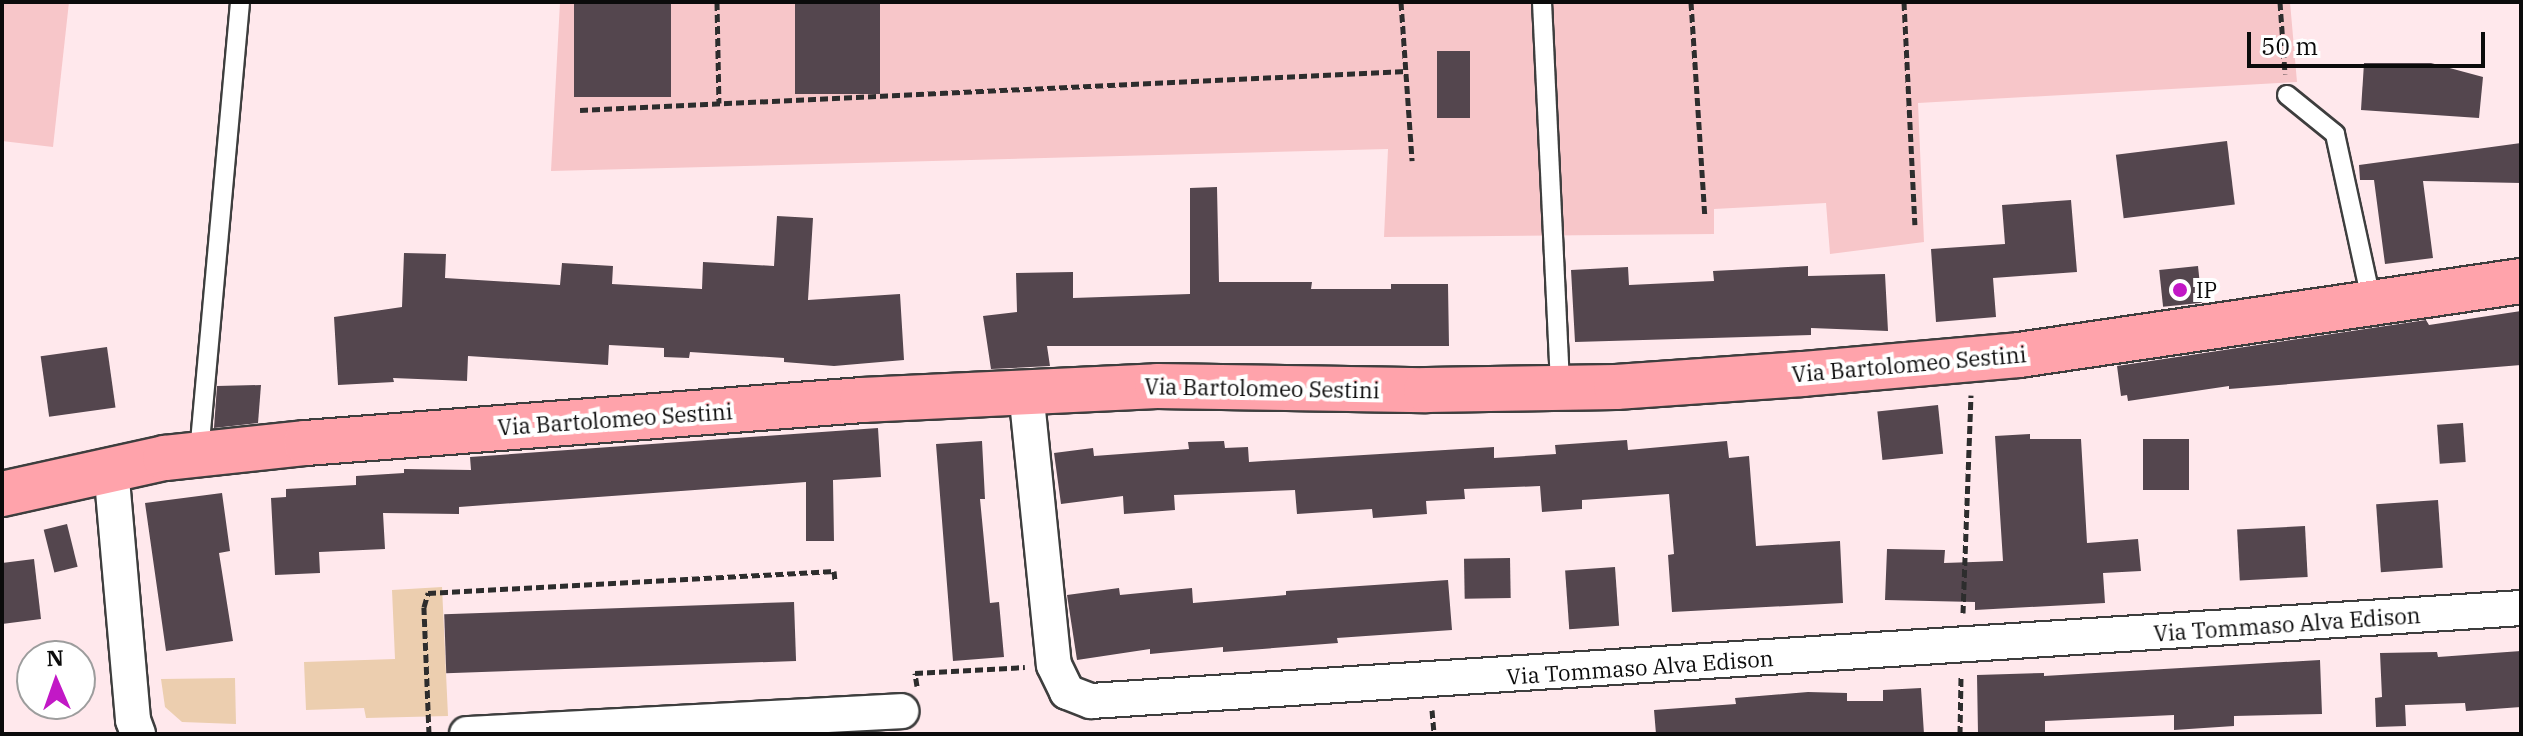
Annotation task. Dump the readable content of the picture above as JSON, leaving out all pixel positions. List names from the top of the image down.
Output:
{
  "streets": {
    "main road": ["Via Bartolomeo Sestini"],
    "street": ["Via Tommaso Alva Edison"]
  },
  "crossings": [
    ["Via Bartolomeo Sestini", "Via Tommaso Alva Edison"]
  ],
  "places": ["IP"],
  "scale_bar": "50 m",
  "north": "top"
}
